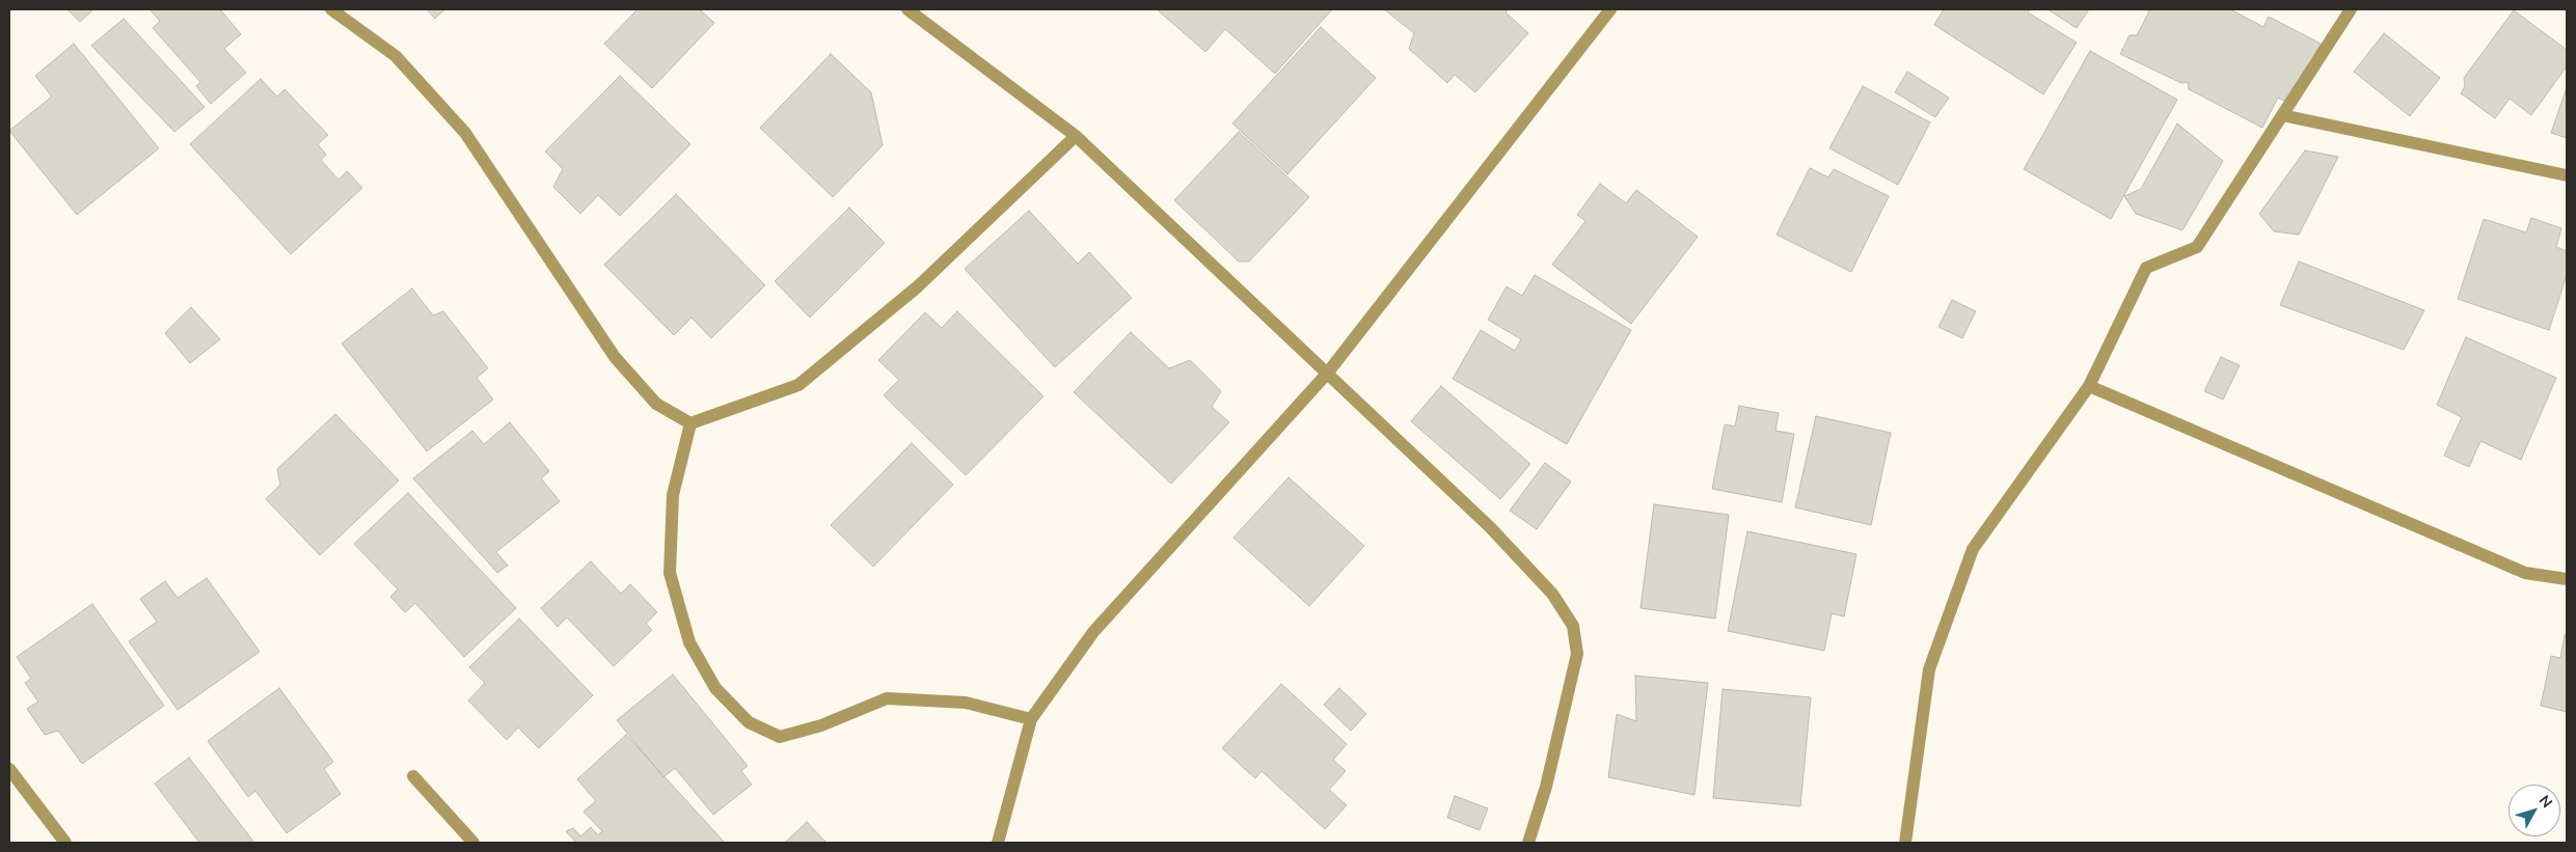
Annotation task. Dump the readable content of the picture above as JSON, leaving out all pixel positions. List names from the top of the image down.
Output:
{
  "north": "top right"
}
